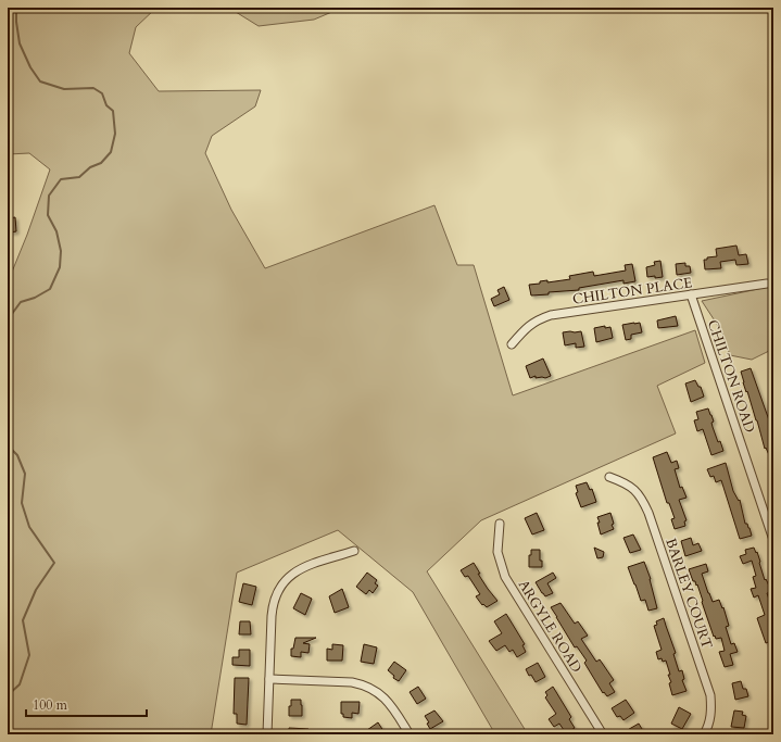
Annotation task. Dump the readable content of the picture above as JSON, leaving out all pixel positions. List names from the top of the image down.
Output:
{
  "streets": {
    "street": [
      "CHILTON PLACE",
      "CHILTON ROAD",
      "BARLEY COURT",
      "ARGYLE ROAD"
    ]
  },
  "crossings": [
    ["CHILTON PLACE", "CHILTON ROAD"]
  ],
  "scale_bar": "100 m"
}
